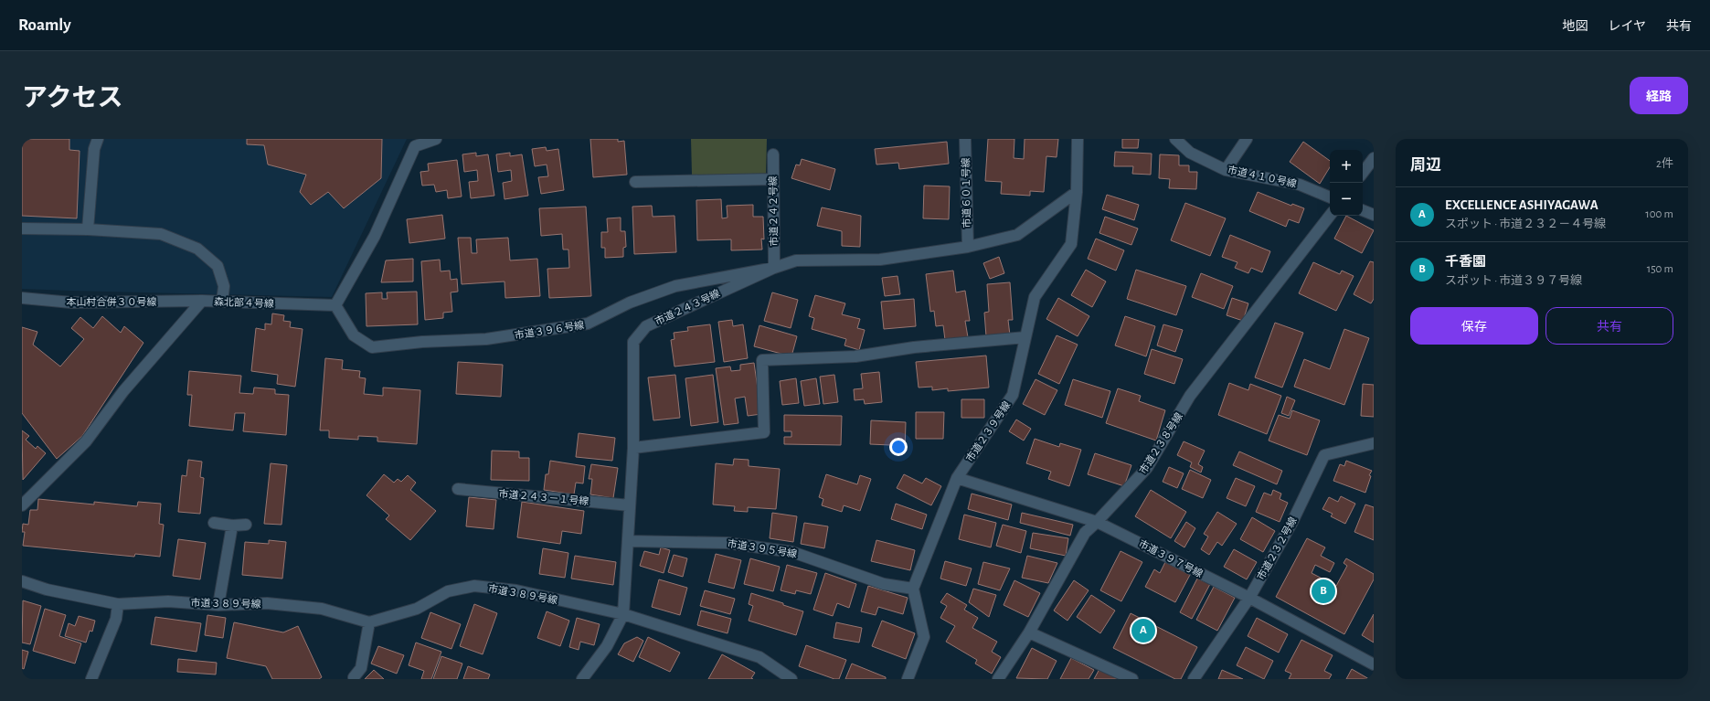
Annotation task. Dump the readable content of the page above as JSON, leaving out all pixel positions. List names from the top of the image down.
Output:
{
  "streets": {
    "street": [
      "市道４１０号線",
      "市道６０１号線",
      "市道２４２号線",
      "本山村合併３０号線",
      "森北部４号線",
      "市道２４３号線",
      "市道３９６号線",
      "市道２３９号線",
      "市道２３８号線",
      "市道２４３－１号線",
      "市道３９５号線",
      "市道２３２号線",
      "市道３９７号線",
      "市道３８９号線"
    ]
  },
  "crossings": [
    ["市道６０１号線", "市道２４３号線"],
    ["市道２４２号線", "市道２４３号線"],
    ["市道２４２号線", "市道３９６号線"],
    ["本山村合併３０号線", "森北部４号線"],
    ["森北部４号線", "市道３９６号線"],
    ["市道２４３号線", "市道３９６号線"],
    ["市道２４３号線", "市道２３９号線"],
    ["市道２４３号線", "市道２４３－１号線"],
    ["市道２４３号線", "市道３９５号線"],
    ["市道２４３号線", "市道３８９号線"],
    ["市道２３９号線", "市道３９５号線"],
    ["市道２３９号線", "市道３９７号線"],
    ["市道２３８号線", "市道３９７号線"],
    ["市道２３２号線", "市道３９７号線"]
  ],
  "page": {
    "header": "Roamly",
    "nav": ["地図", "レイヤ", "共有"],
    "title": "アクセス",
    "buttons": [
      "経路",
      ["保存", "共有"]
    ],
    "heading": ["周辺", "2件"],
    "map_buttons": ["+", "−"],
    "list": [
      {
        "mark": "A",
        "name": "EXCELLENCE ASHIYAGAWA",
        "note": "スポット · 市道２３２－４号線",
        "value": "100 m"
      },
      {
        "mark": "B",
        "name": "千香園",
        "note": "スポット · 市道３９７号線",
        "value": "150 m"
      }
    ],
    "pins": ["B", "A"]
  }
}
